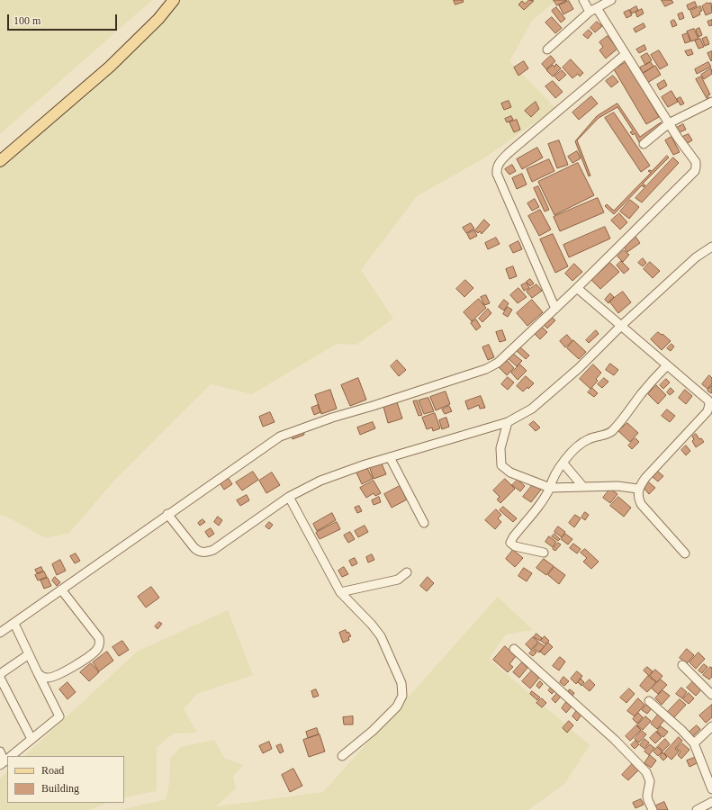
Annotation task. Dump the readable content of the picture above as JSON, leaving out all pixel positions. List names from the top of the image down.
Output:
{
  "legend": ["Road", "Building"],
  "scale_bar": "100 m"
}
